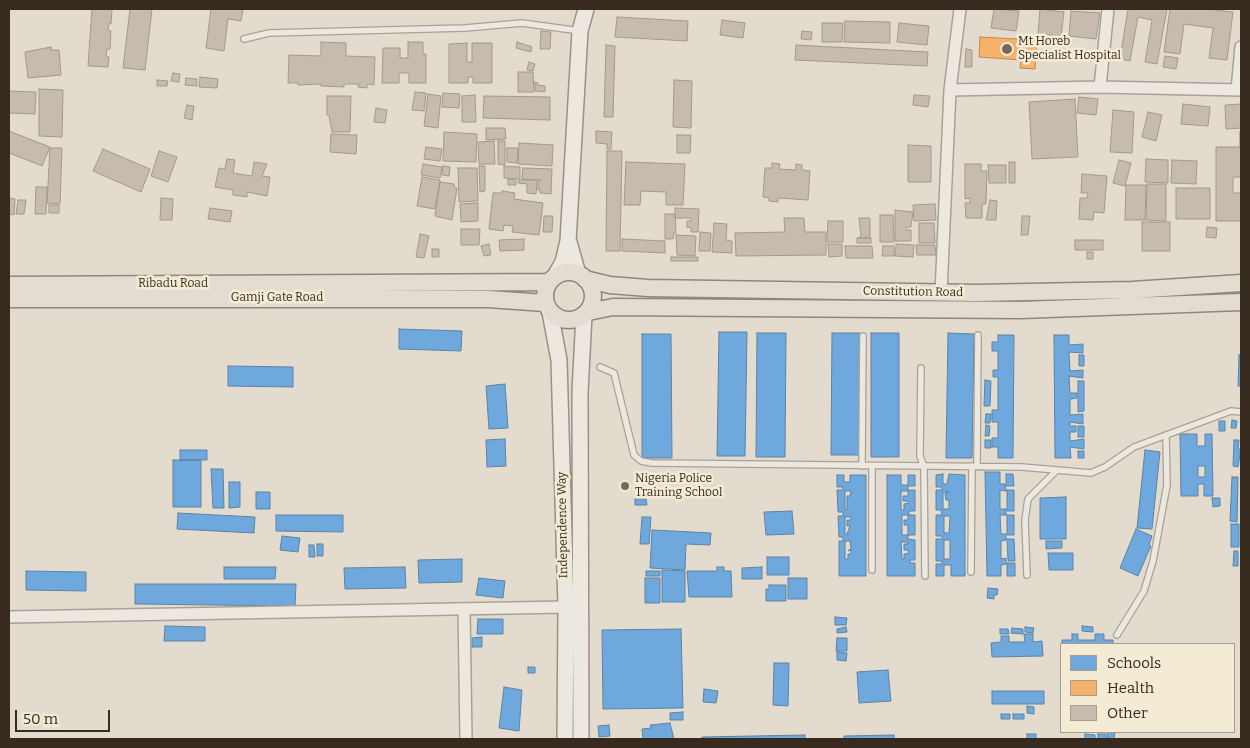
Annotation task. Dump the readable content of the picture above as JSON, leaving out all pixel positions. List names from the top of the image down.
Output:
{
  "streets": {
    "main road": [
      "Ribadu Road",
      "Constitution Road",
      "Gamji Gate Road",
      "Independence Way"
    ]
  },
  "crossings": [
    ["Ribadu Road", "Constitution Road"],
    ["Ribadu Road", "Gamji Gate Road"],
    ["Ribadu Road", "Independence Way"],
    ["Constitution Road", "Gamji Gate Road"],
    ["Constitution Road", "Independence Way"],
    ["Gamji Gate Road", "Independence Way"]
  ],
  "places": ["Mt Horeb Specialist Hospital", "Nigeria Police Training School"],
  "legend": ["Schools", "Health", "Other"],
  "scale_bar": "50 m"
}
